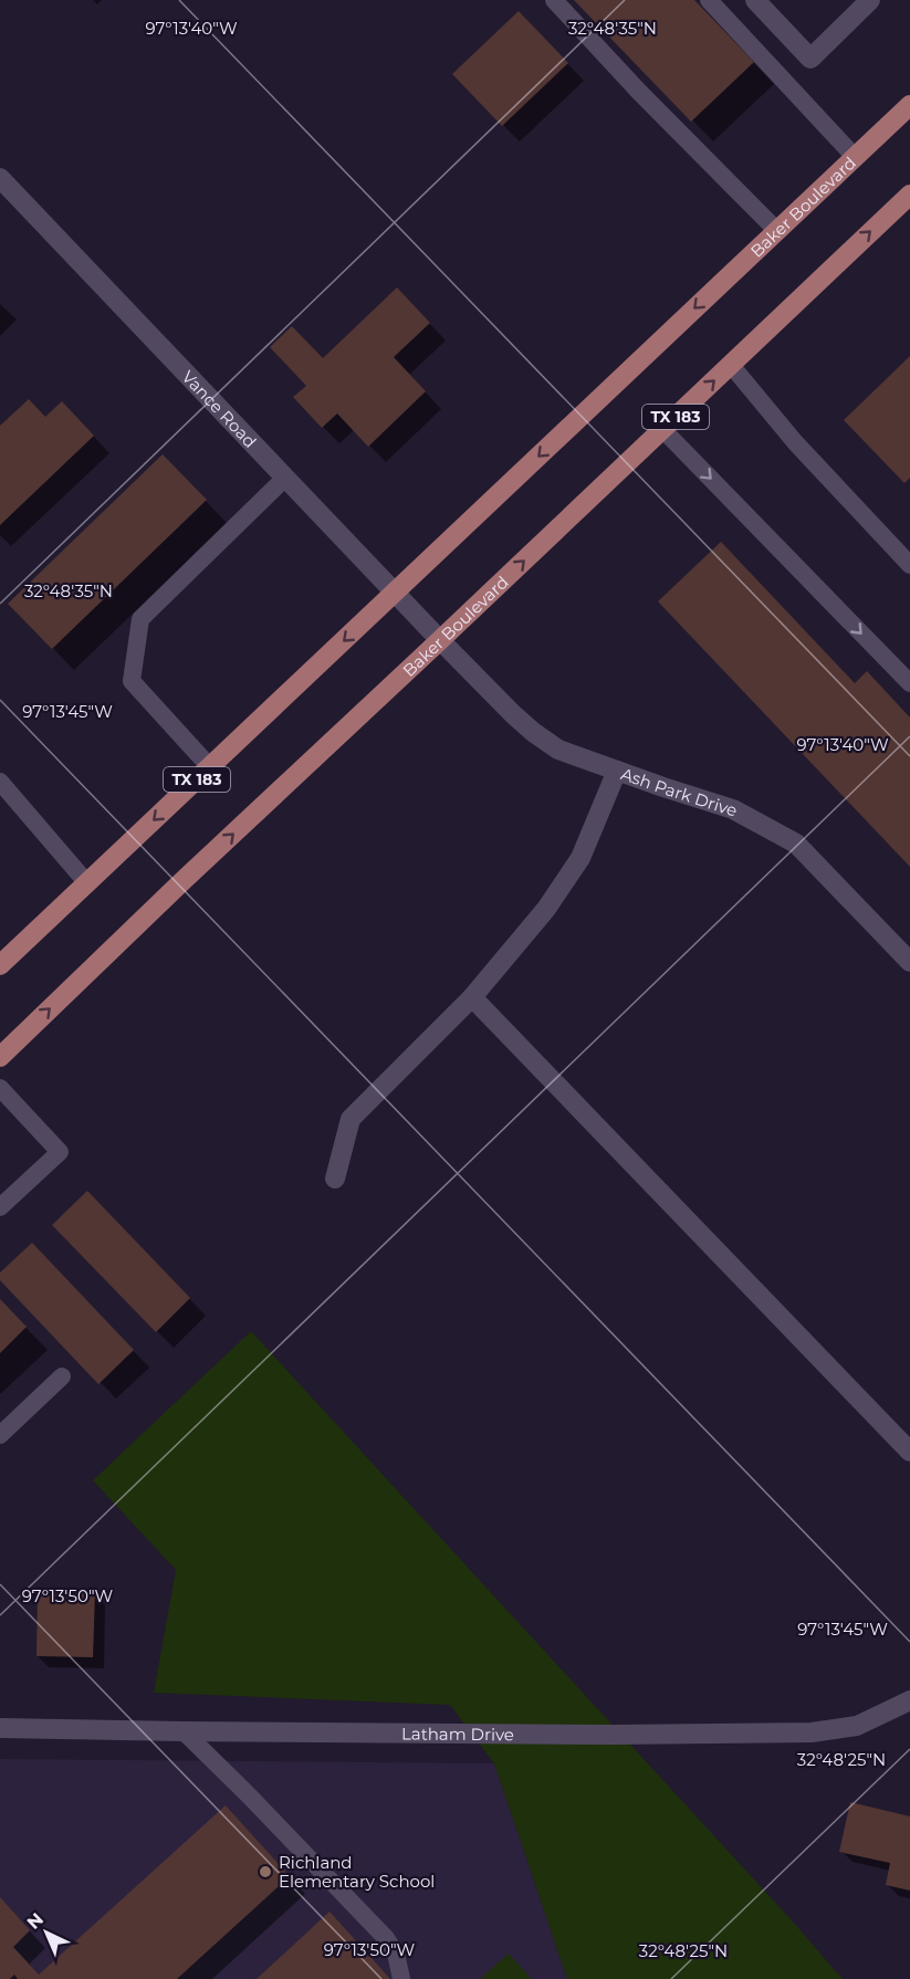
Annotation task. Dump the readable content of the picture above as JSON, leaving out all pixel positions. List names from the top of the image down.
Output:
{
  "streets": {
    "main road": ["Baker Boulevard", "TX 183"],
    "street": ["Vance Road", "Ash Park Drive", "Latham Drive"]
  },
  "crossings": [
    ["Baker Boulevard", "Vance Road"],
    ["Baker Boulevard", "Ash Park Drive"],
    ["Vance Road", "Ash Park Drive"]
  ],
  "places": ["Richland Elementary School"],
  "north": "top left",
  "coordinates": [
    "32°48'35\"N",
    "97°13'40\"W",
    "97°13'45\"W",
    "97°13'50\"W",
    "32°48'25\"N"
  ]
}
